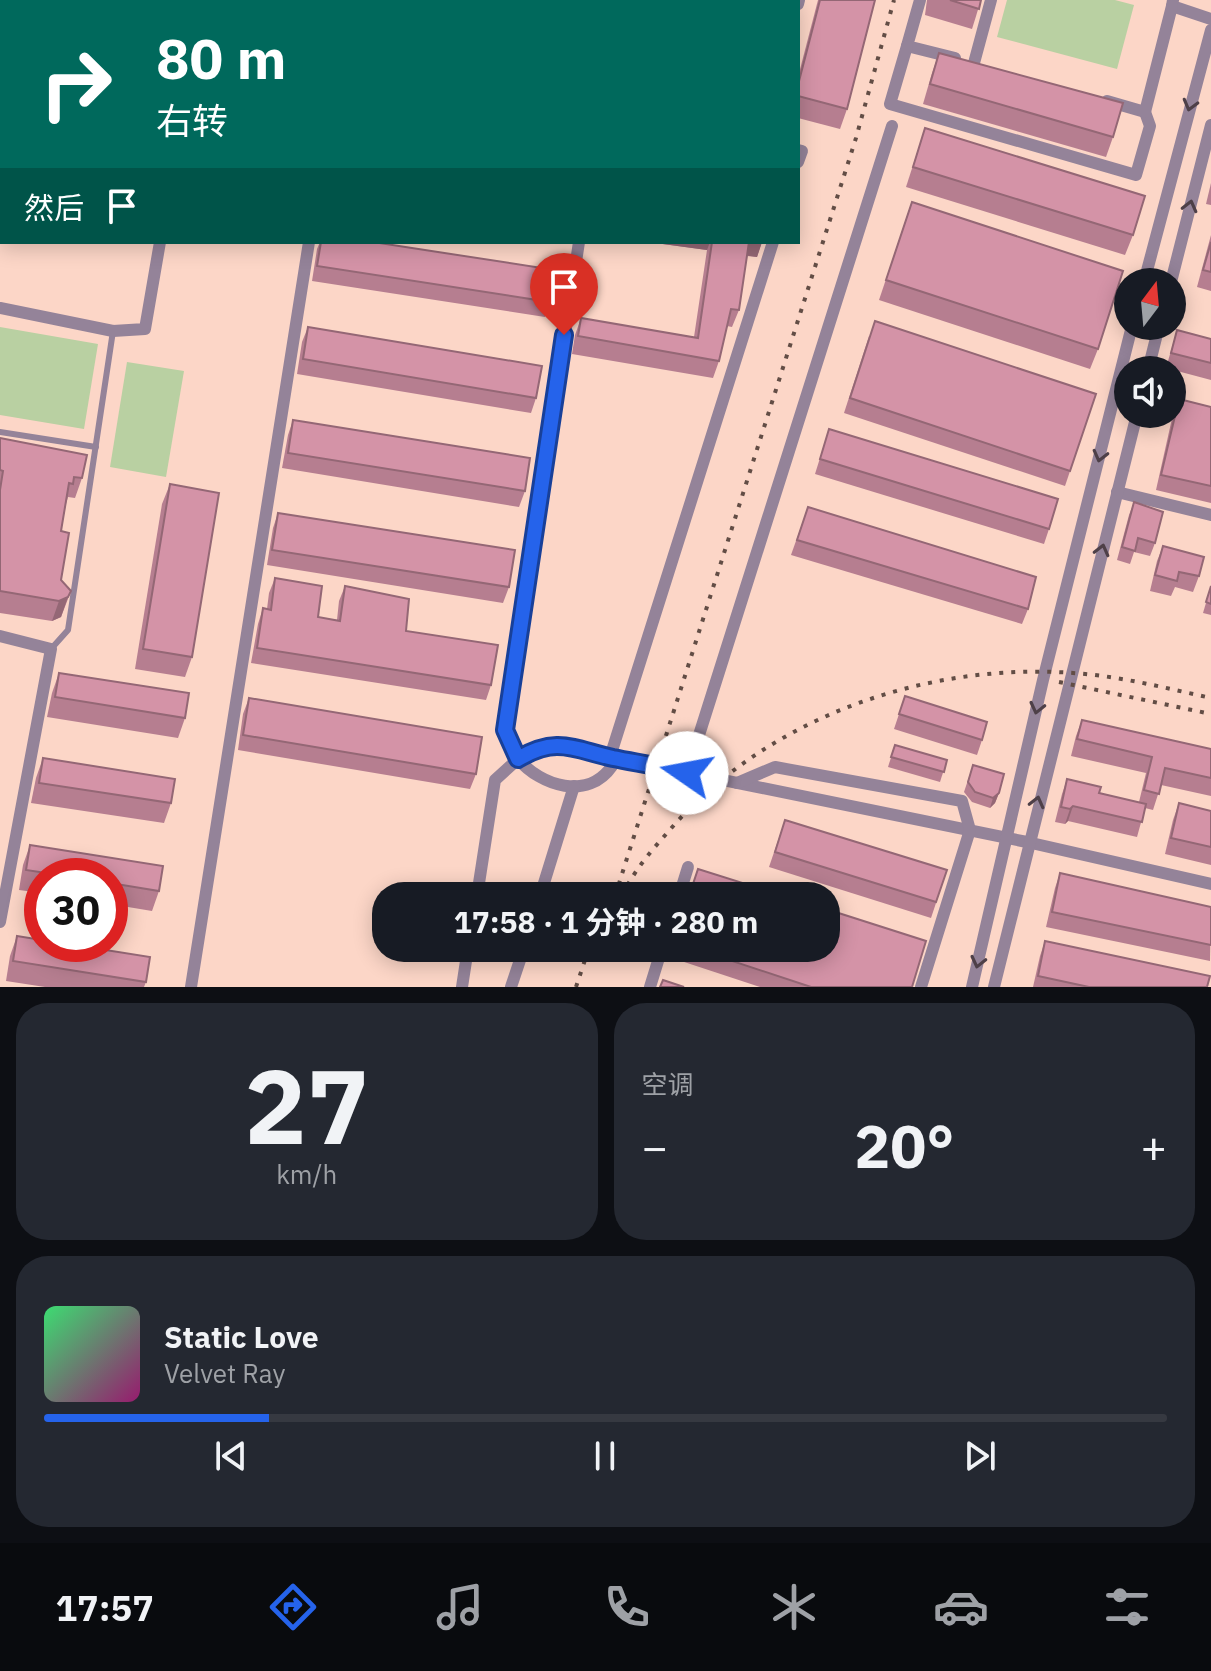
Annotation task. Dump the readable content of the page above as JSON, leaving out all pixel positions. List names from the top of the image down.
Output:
{
  "north": "top",
  "page": {
    "turn": ["80 m", "右转"],
    "then": "然后",
    "limit": "30",
    "trip": "17:58 · 1 分钟 · 280 m",
    "tile": [
      ["27", "km/h"],
      "空调"
    ],
    "heat": ["−", "20°", "+"],
    "song": ["Static Love", "Velvet Ray"],
    "tabs": "17:57"
  }
}
